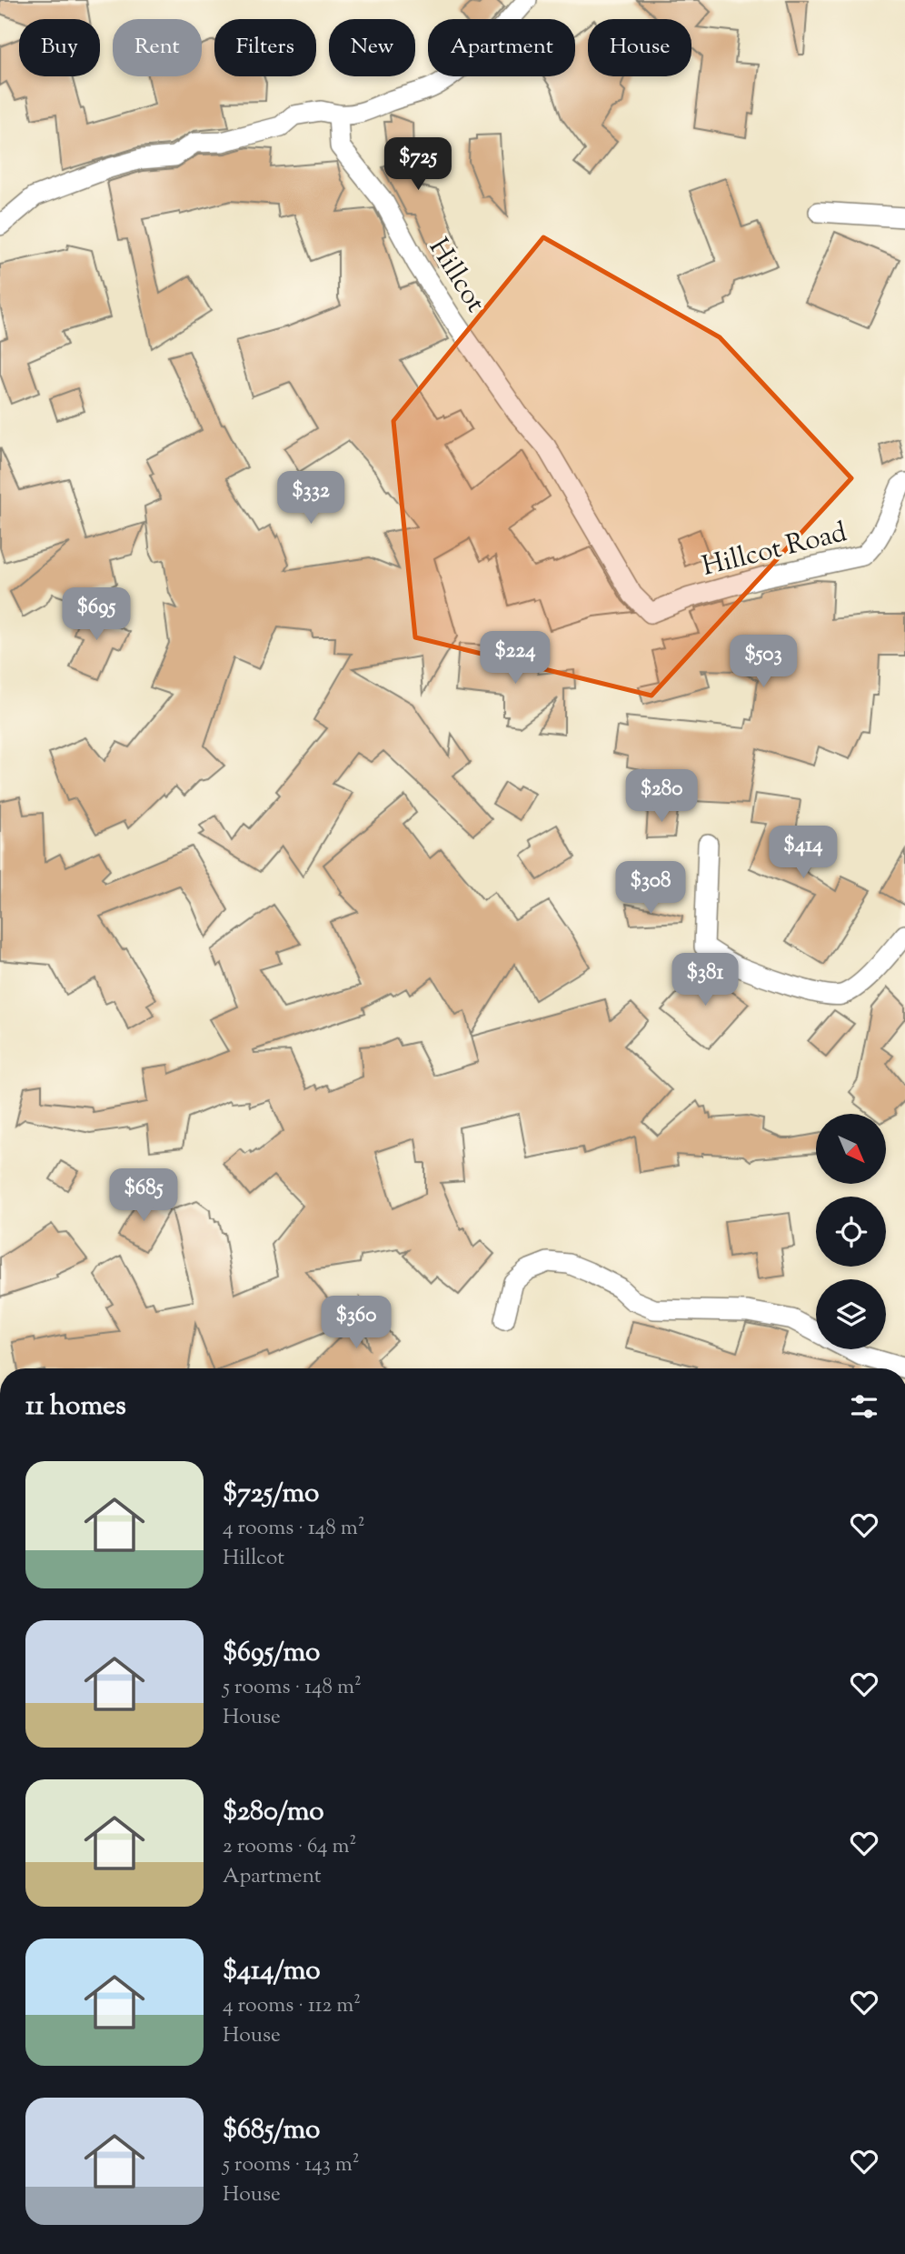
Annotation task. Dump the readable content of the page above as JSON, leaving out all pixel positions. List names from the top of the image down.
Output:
{
  "streets": {
    "street": ["Hillcot", "Hillcot Road"]
  },
  "crossings": [
    ["Hillcot", "Hillcot Road"]
  ],
  "north": "bottom right",
  "page": {
    "chip": [
      "Buy",
      "Rent",
      "Filters",
      "New",
      "Apartment",
      "House"
    ],
    "price": [
      "$725",
      "$332",
      "$695",
      "$224",
      "$503",
      "$280",
      "$414",
      "$308",
      "$381",
      "$685",
      "$360"
    ],
    "heading": "11 homes",
    "list": [
      {
        "name": "$725/mo",
        "note": "4 rooms · 148 m² · Hillcot"
      },
      {
        "name": "$695/mo",
        "note": "5 rooms · 148 m² · House"
      },
      {
        "name": "$280/mo",
        "note": "2 rooms · 64 m² · Apartment"
      },
      {
        "name": "$414/mo",
        "note": "4 rooms · 112 m² · House"
      },
      {
        "name": "$685/mo",
        "note": "5 rooms · 143 m² · House"
      }
    ]
  }
}
